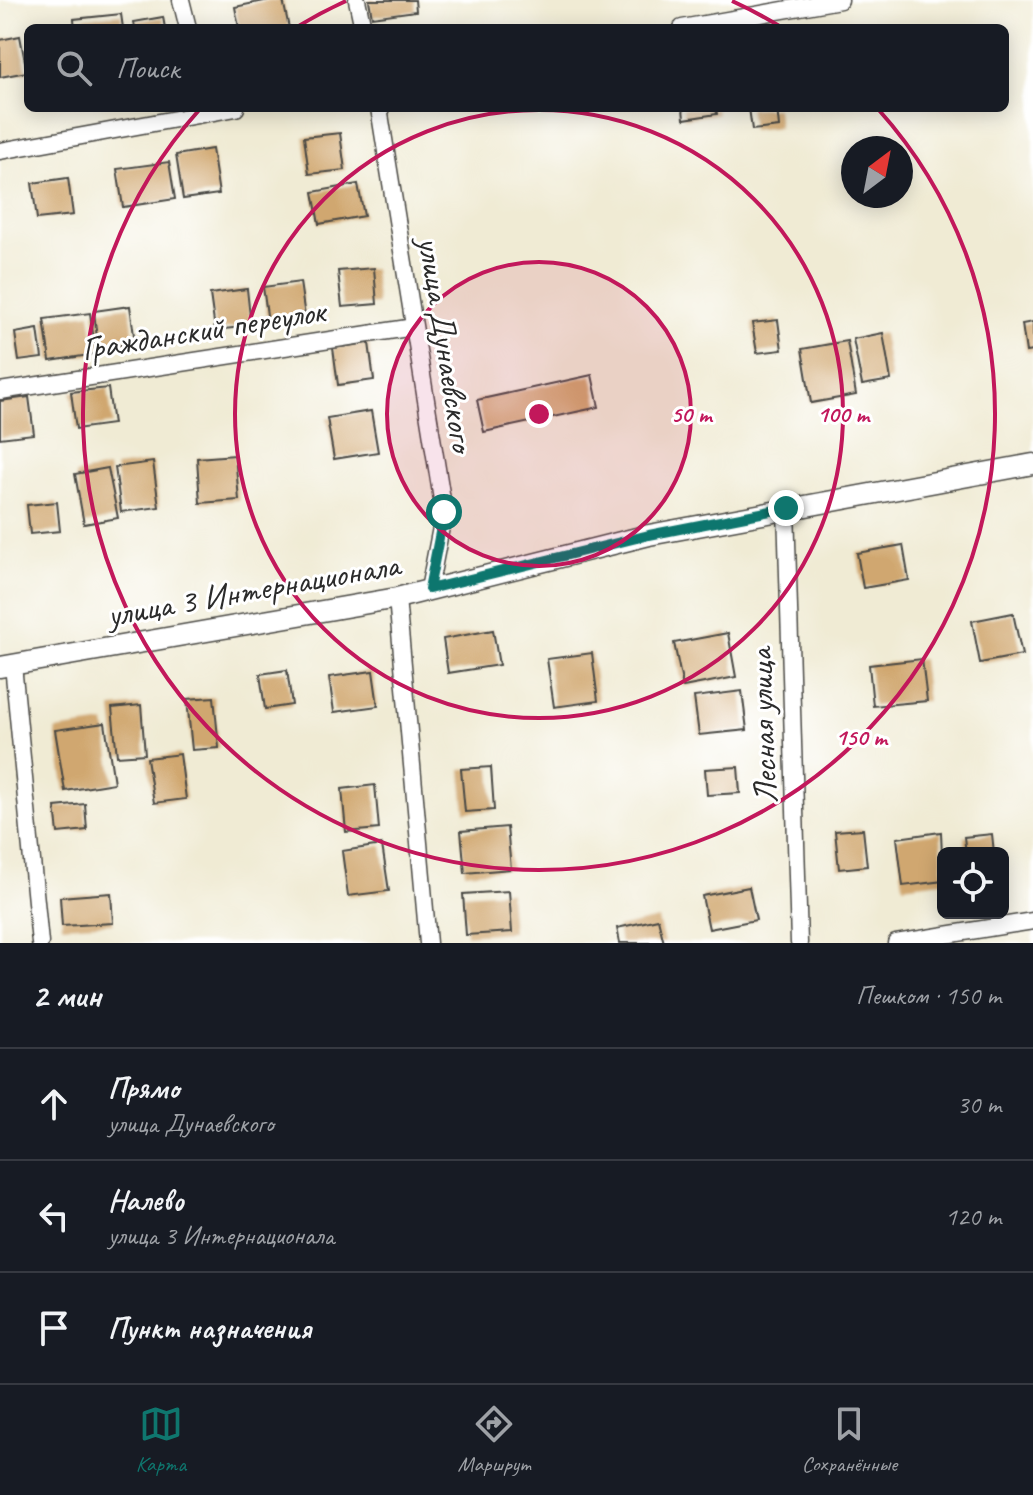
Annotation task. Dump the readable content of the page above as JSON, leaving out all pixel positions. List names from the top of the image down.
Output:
{
  "streets": {
    "street": [
      "Гражданский переулок",
      "улица Дунаевского",
      "улица 3 Интернационала",
      "Лесная улица"
    ]
  },
  "crossings": [
    ["Гражданский переулок", "улица Дунаевского"],
    ["улица Дунаевского", "улица 3 Интернационала"],
    ["улица 3 Интернационала", "Лесная улица"]
  ],
  "north": "top right",
  "page": {
    "search": "Поиск",
    "heading": ["2 мин", "Пешком · 150 m"],
    "list": [
      ["Прямо", "улица Дунаевского", "30 m"],
      ["Налево", "улица 3 Интернационала", "120 m"],
      "Пункт назначения"
    ],
    "nav": ["Карта", "Маршрут", "Сохранённые"]
  },
  "rings": ["50 m", "100 m", "150 m"]
}
